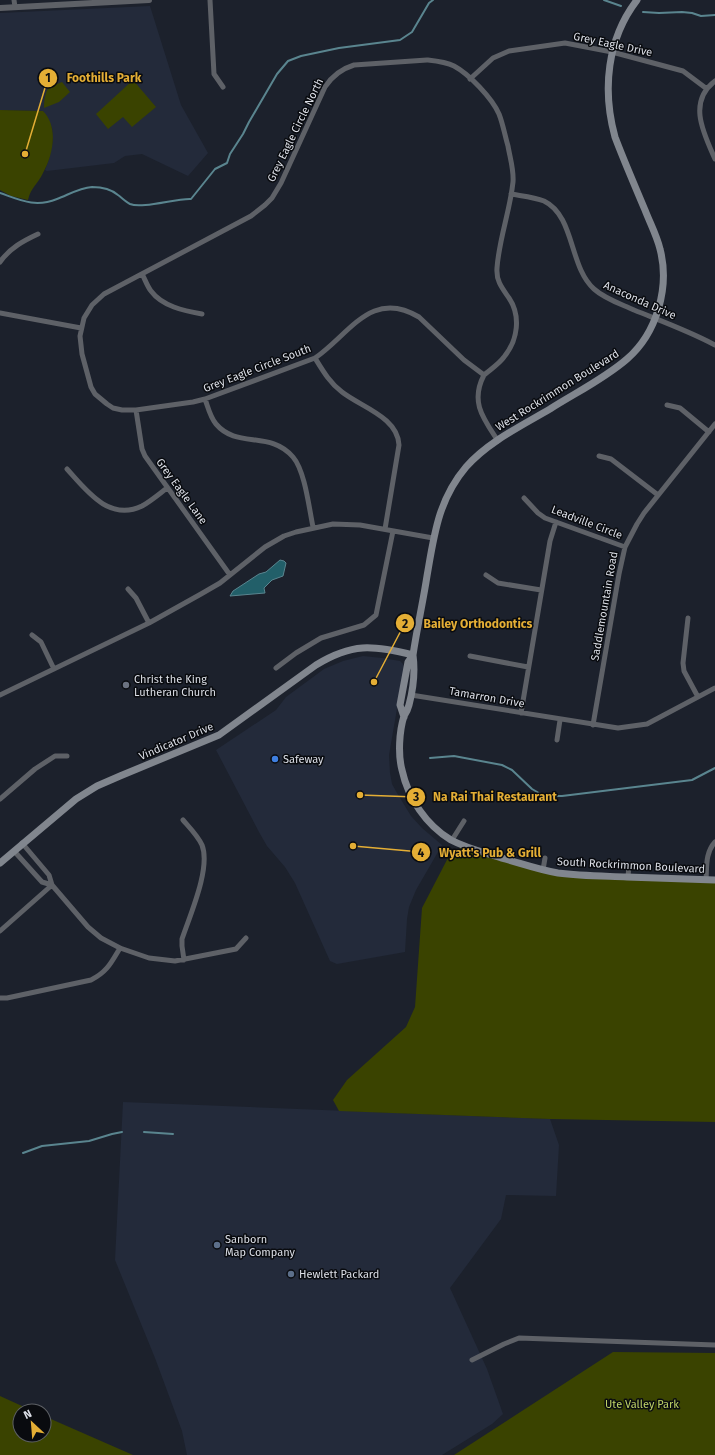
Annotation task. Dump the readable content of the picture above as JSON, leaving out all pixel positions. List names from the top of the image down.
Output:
{
  "streets": {
    "main road": ["West Rockrimmon Boulevard", "Vindicator Drive", "South Rockrimmon Boulevard"],
    "street": [
      "Grey Eagle Drive",
      "Grey Eagle Circle North",
      "Anaconda Drive",
      "Grey Eagle Circle South",
      "Grey Eagle Lane",
      "Leadville Circle",
      "Saddlemountain Road",
      "Tamarron Drive"
    ]
  },
  "crossings": [
    ["Grey Eagle Drive", "Grey Eagle Circle North"],
    ["Grey Eagle Drive", "West Rockrimmon Boulevard"],
    ["Grey Eagle Circle North", "Grey Eagle Circle South"],
    ["Anaconda Drive", "West Rockrimmon Boulevard"],
    ["Grey Eagle Circle South", "Grey Eagle Lane"],
    ["West Rockrimmon Boulevard", "South Rockrimmon Boulevard"],
    ["Leadville Circle", "Saddlemountain Road"],
    ["Saddlemountain Road", "Tamarron Drive"],
    ["Tamarron Drive", "South Rockrimmon Boulevard"],
    ["Vindicator Drive", "South Rockrimmon Boulevard"]
  ],
  "parks": ["Ute Valley Park"],
  "places": [
    "Foothills Park",
    "Bailey Orthodontics",
    "Christ the King Lutheran Church",
    "Safeway",
    "Na Rai Thai Restaurant",
    "Wyatt's Pub & Grill",
    "Sanborn Map Company",
    "Hewlett Packard"
  ],
  "north": "top left"
}
